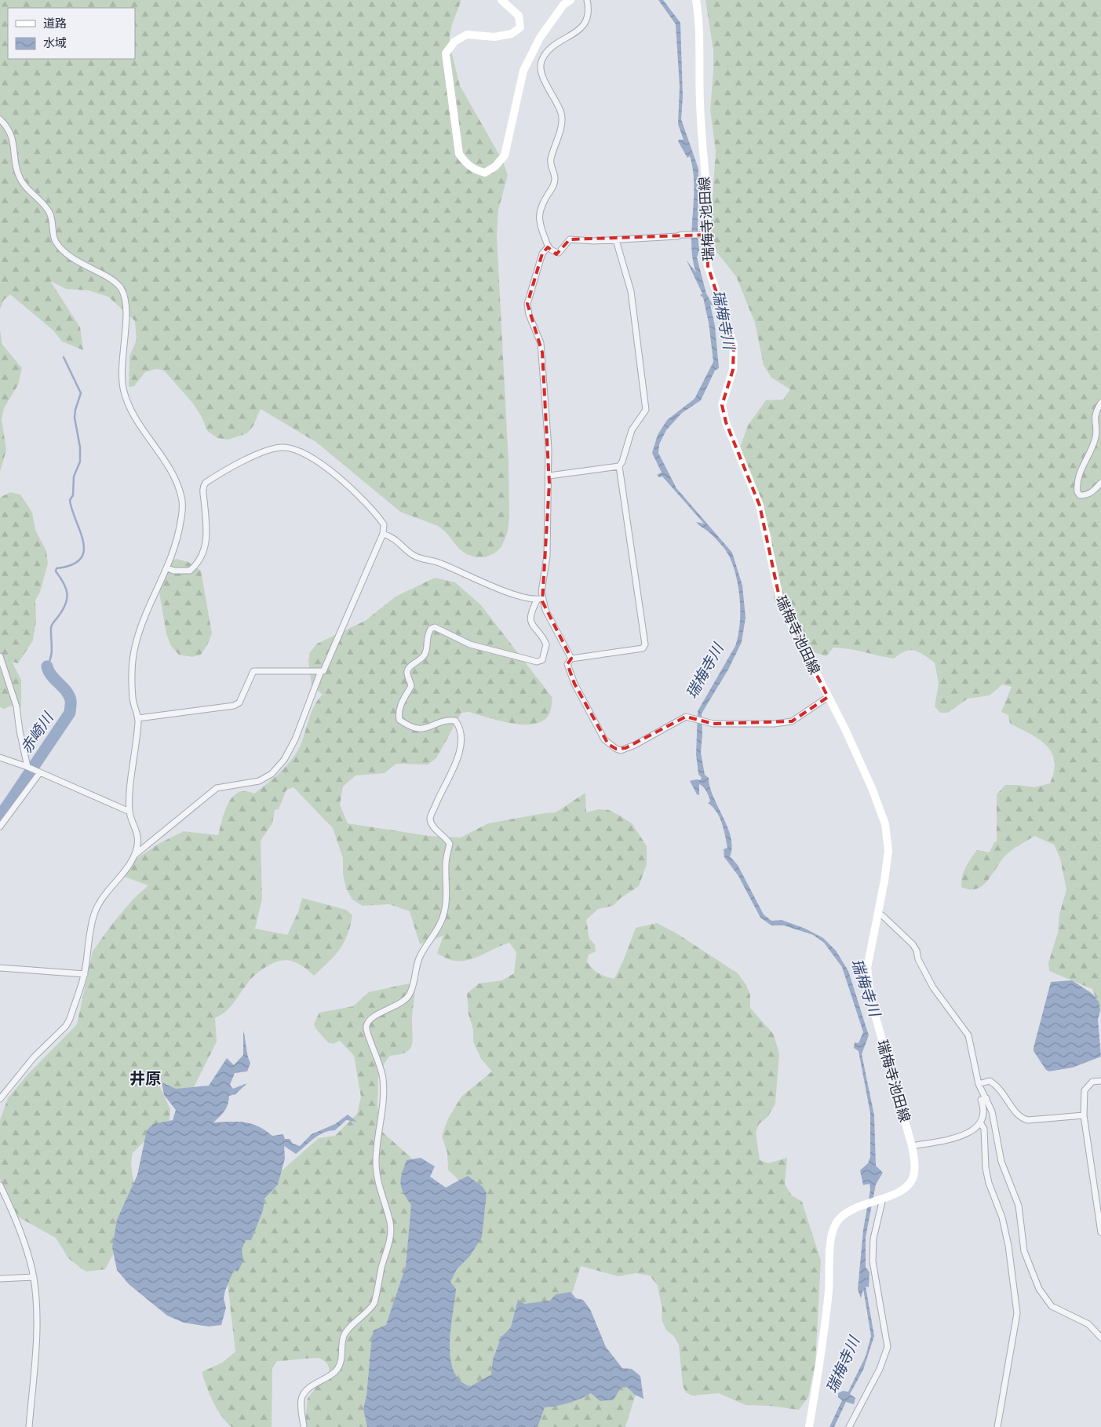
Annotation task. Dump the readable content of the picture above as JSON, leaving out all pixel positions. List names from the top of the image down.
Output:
{
  "streets": {
    "main road": ["瑞梅寺池田線"]
  },
  "districts": ["井原"],
  "water": ["瑞梅寺川", "赤崎川"],
  "legend": ["道路", "水域"]
}
